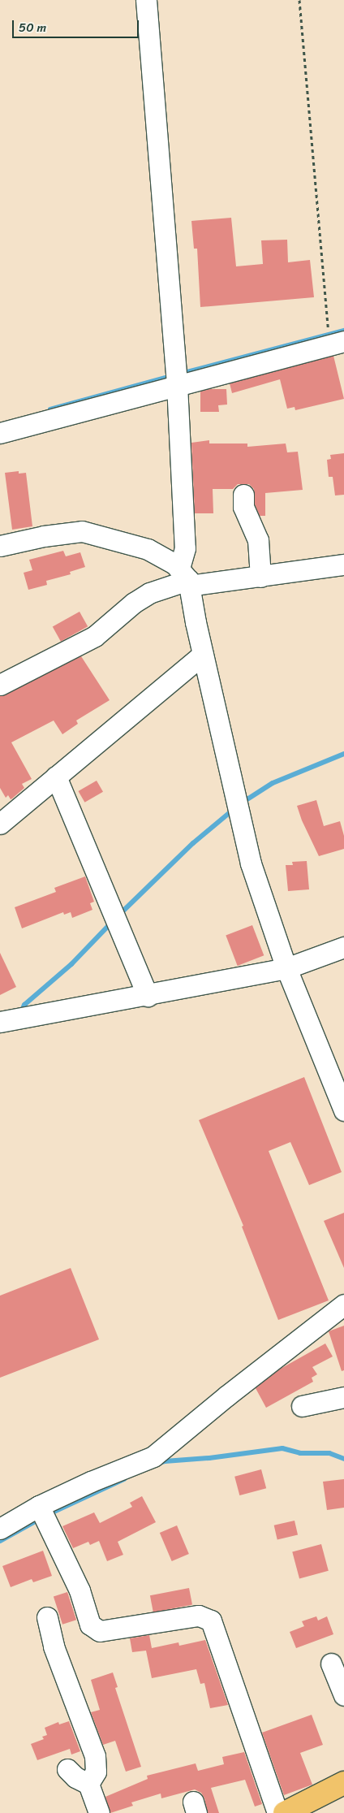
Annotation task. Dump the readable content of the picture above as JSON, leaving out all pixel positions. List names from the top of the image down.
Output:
{
  "scale_bar": "50 m"
}
